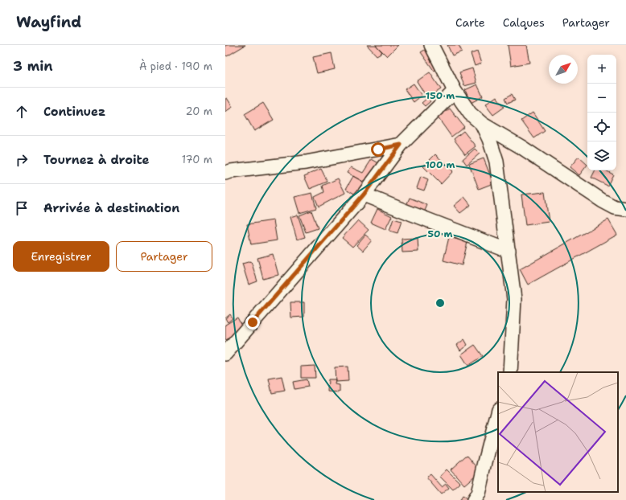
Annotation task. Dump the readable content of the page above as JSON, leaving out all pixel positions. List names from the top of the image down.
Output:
{
  "north": "top right",
  "page": {
    "header": "Wayfind",
    "nav": ["Carte", "Calques", "Partager"],
    "heading": ["3 min", "À pied · 190 m"],
    "map_buttons": ["+", "−"],
    "list": [
      ["Continuez", "20 m"],
      ["Tournez à droite", "170 m"],
      "Arrivée à destination"
    ],
    "buttons": ["Enregistrer", "Partager"]
  },
  "rings": ["150 m", "100 m", "50 m"]
}
